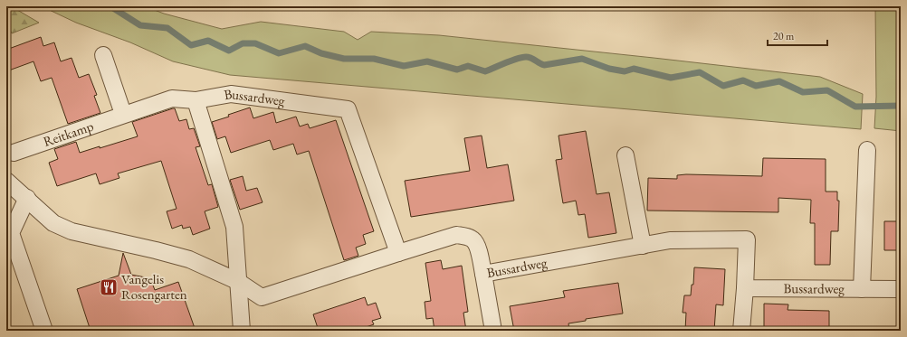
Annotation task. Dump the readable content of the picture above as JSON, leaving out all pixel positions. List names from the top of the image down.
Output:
{
  "streets": {
    "street": ["Bussardweg", "Reitkamp"]
  },
  "crossings": [
    ["Bussardweg", "Reitkamp"]
  ],
  "places": {
    "restaurant": ["Vangelis Rosengarten"]
  },
  "scale_bar": "20 m"
}
